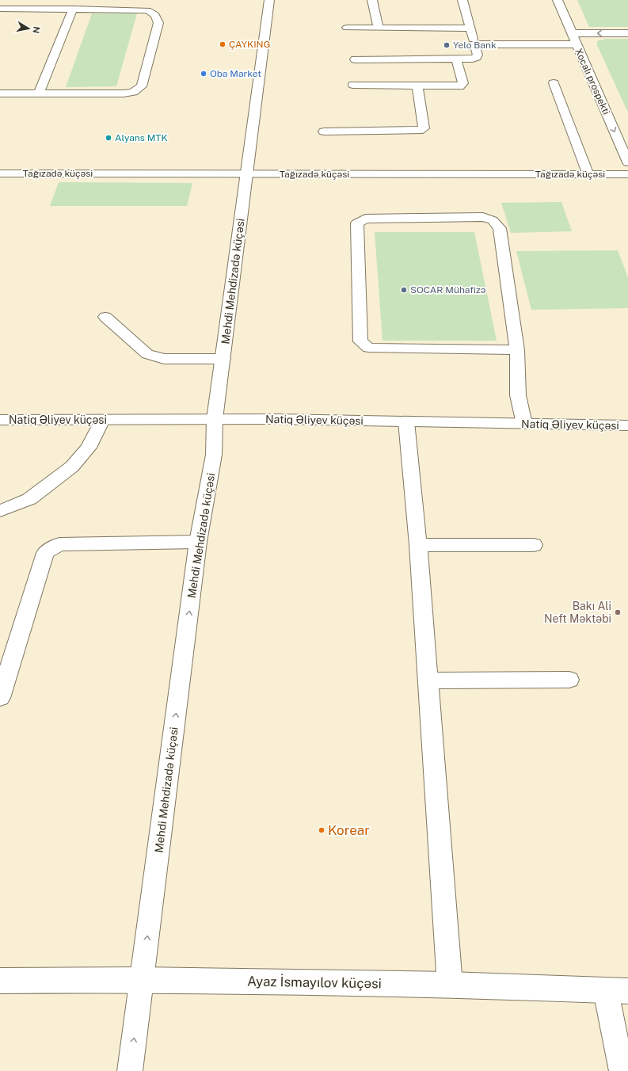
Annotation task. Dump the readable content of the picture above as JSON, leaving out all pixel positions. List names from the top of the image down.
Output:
{
  "streets": {
    "street": [
      "Xocalı prospekti",
      "Tağızadə küçəsi",
      "Mehdi Mehdizadə küçəsi",
      "Natiq Əliyev küçəsi",
      "Ayaz İsmayılov küçəsi"
    ]
  },
  "crossings": [
    ["Tağızadə küçəsi", "Mehdi Mehdizadə küçəsi"],
    ["Mehdi Mehdizadə küçəsi", "Natiq Əliyev küçəsi"],
    ["Mehdi Mehdizadə küçəsi", "Ayaz İsmayılov küçəsi"]
  ],
  "one_way": ["Mehdi Mehdizadə küçəsi"],
  "places": [
    "ÇAYKING",
    "Yelo Bank",
    "Oba Market",
    "Alyans MTK",
    "SOCAR Mühafizə",
    "Bakı Ali Neft Məktəbi",
    "Korear"
  ],
  "north": "right"
}
